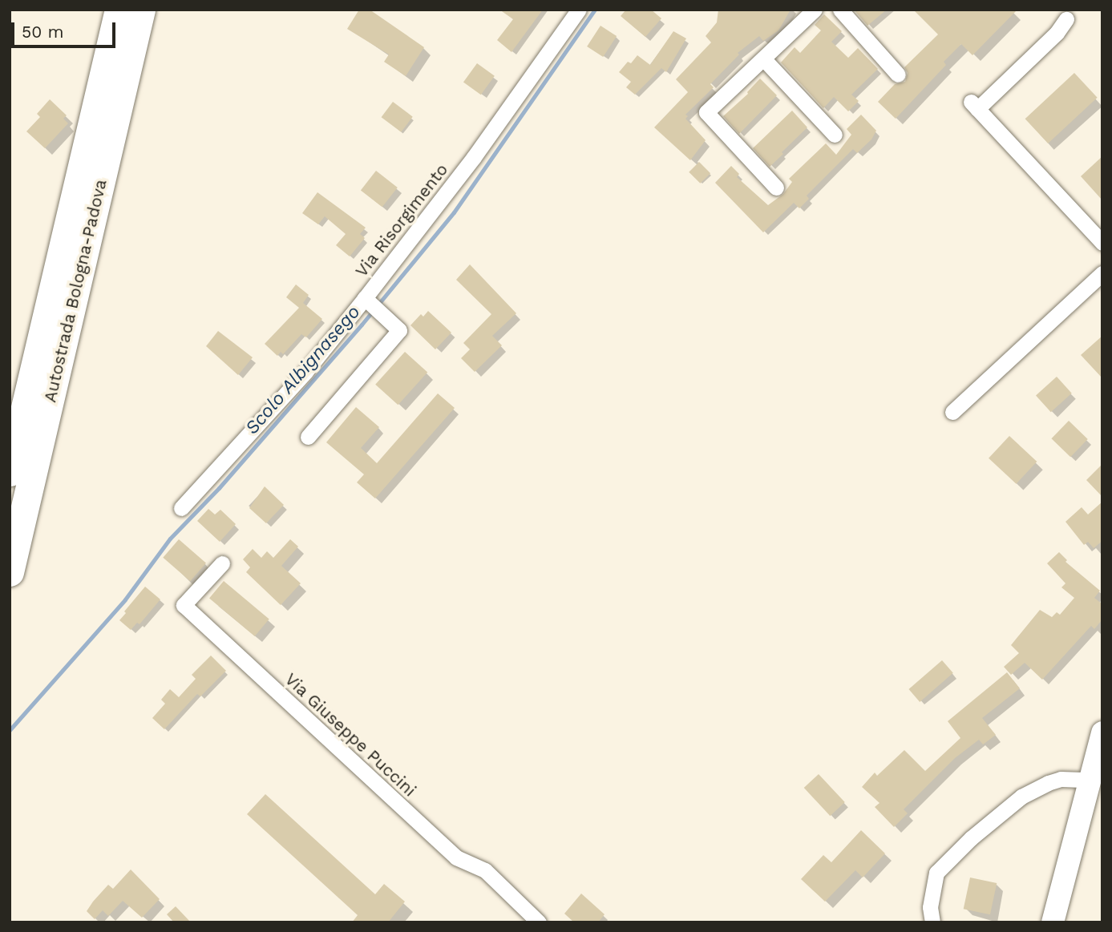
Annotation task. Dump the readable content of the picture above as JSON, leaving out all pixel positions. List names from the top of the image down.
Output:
{
  "streets": {
    "highway": ["Autostrada Bologna-Padova"],
    "street": ["Via Risorgimento", "Via Giuseppe Puccini"]
  },
  "water": ["Scolo Albignasego"],
  "scale_bar": "50 m"
}
